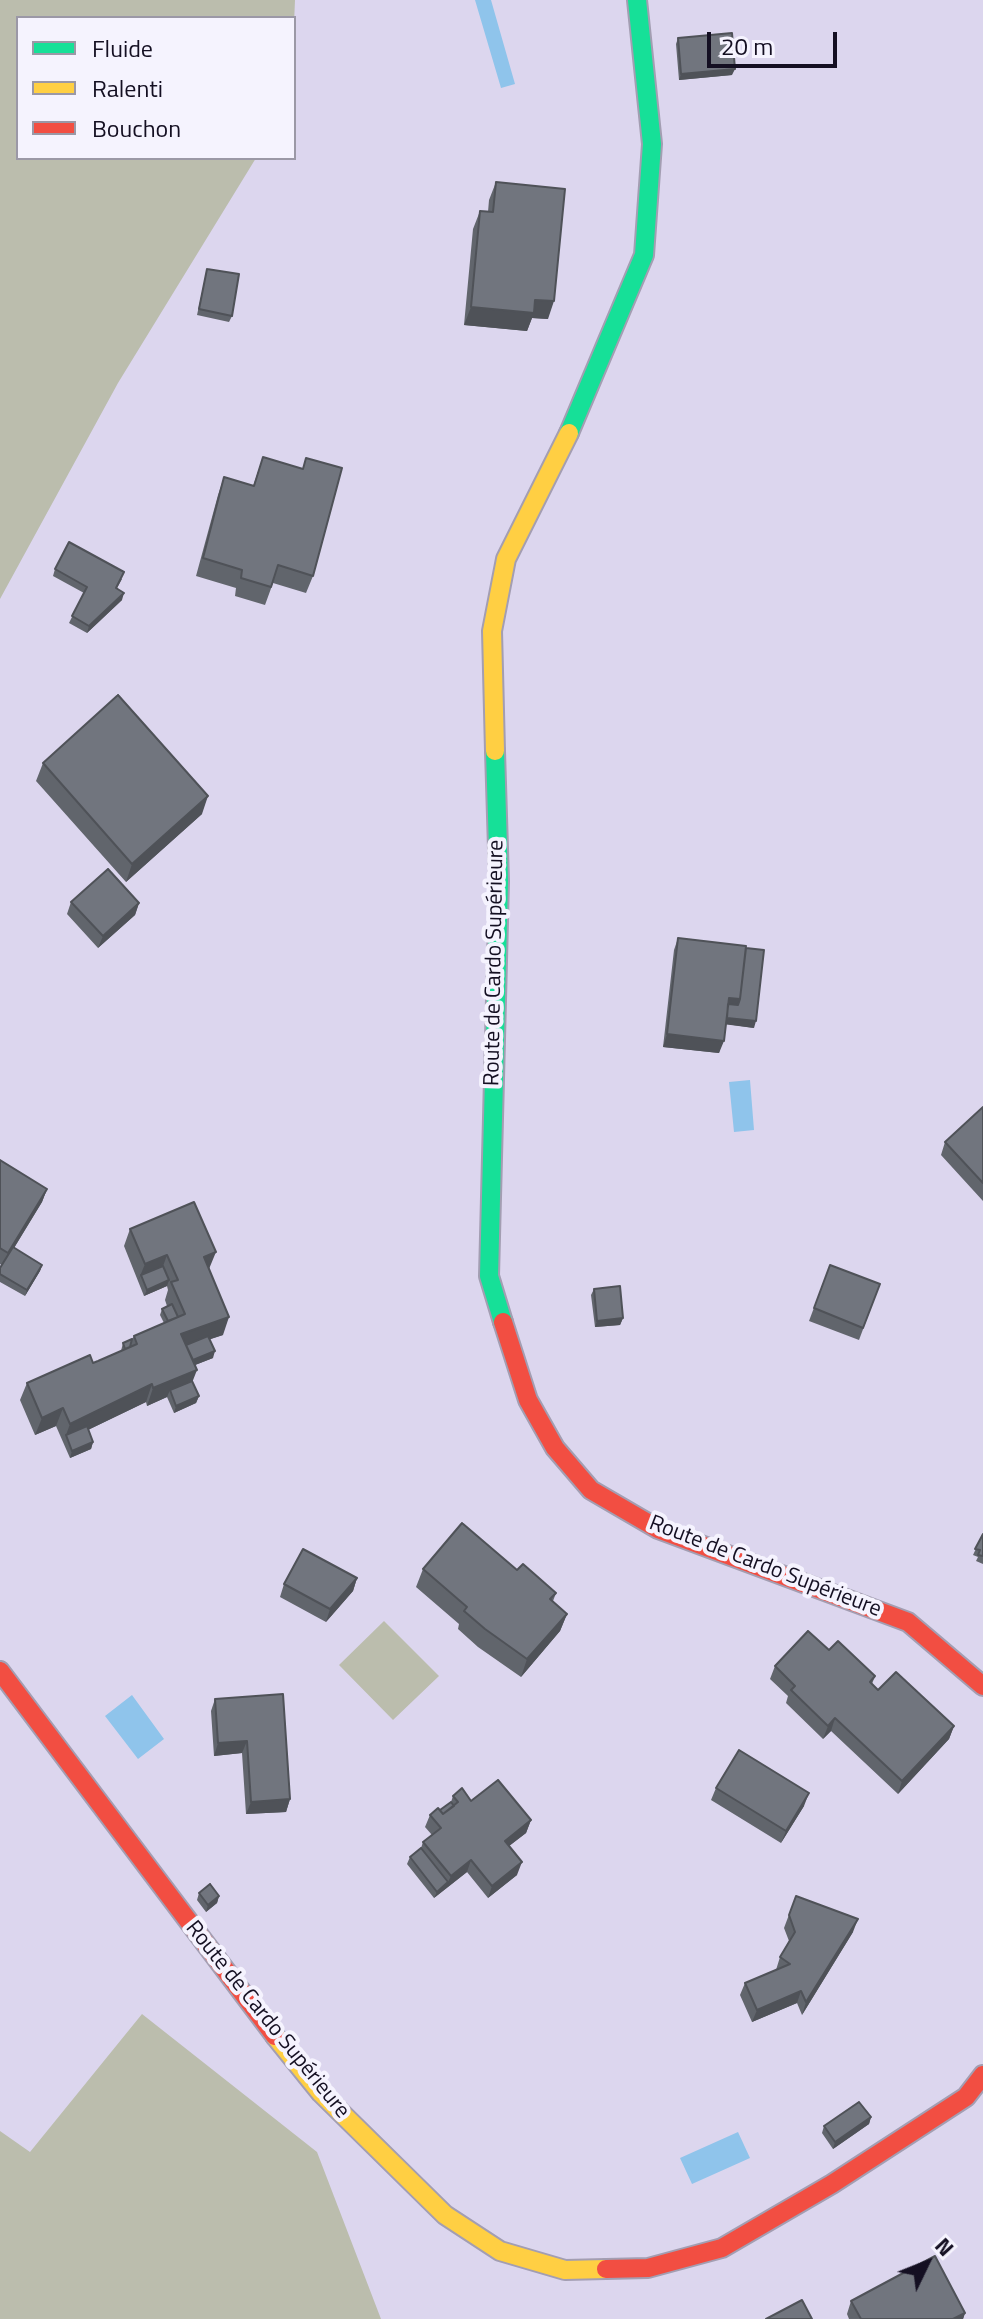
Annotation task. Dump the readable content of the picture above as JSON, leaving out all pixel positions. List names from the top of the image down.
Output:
{
  "streets": {
    "street": ["Route de Cardo Supérieure"]
  },
  "legend": ["Fluide", "Ralenti", "Bouchon"],
  "scale_bar": "20 m",
  "north": "top right"
}
